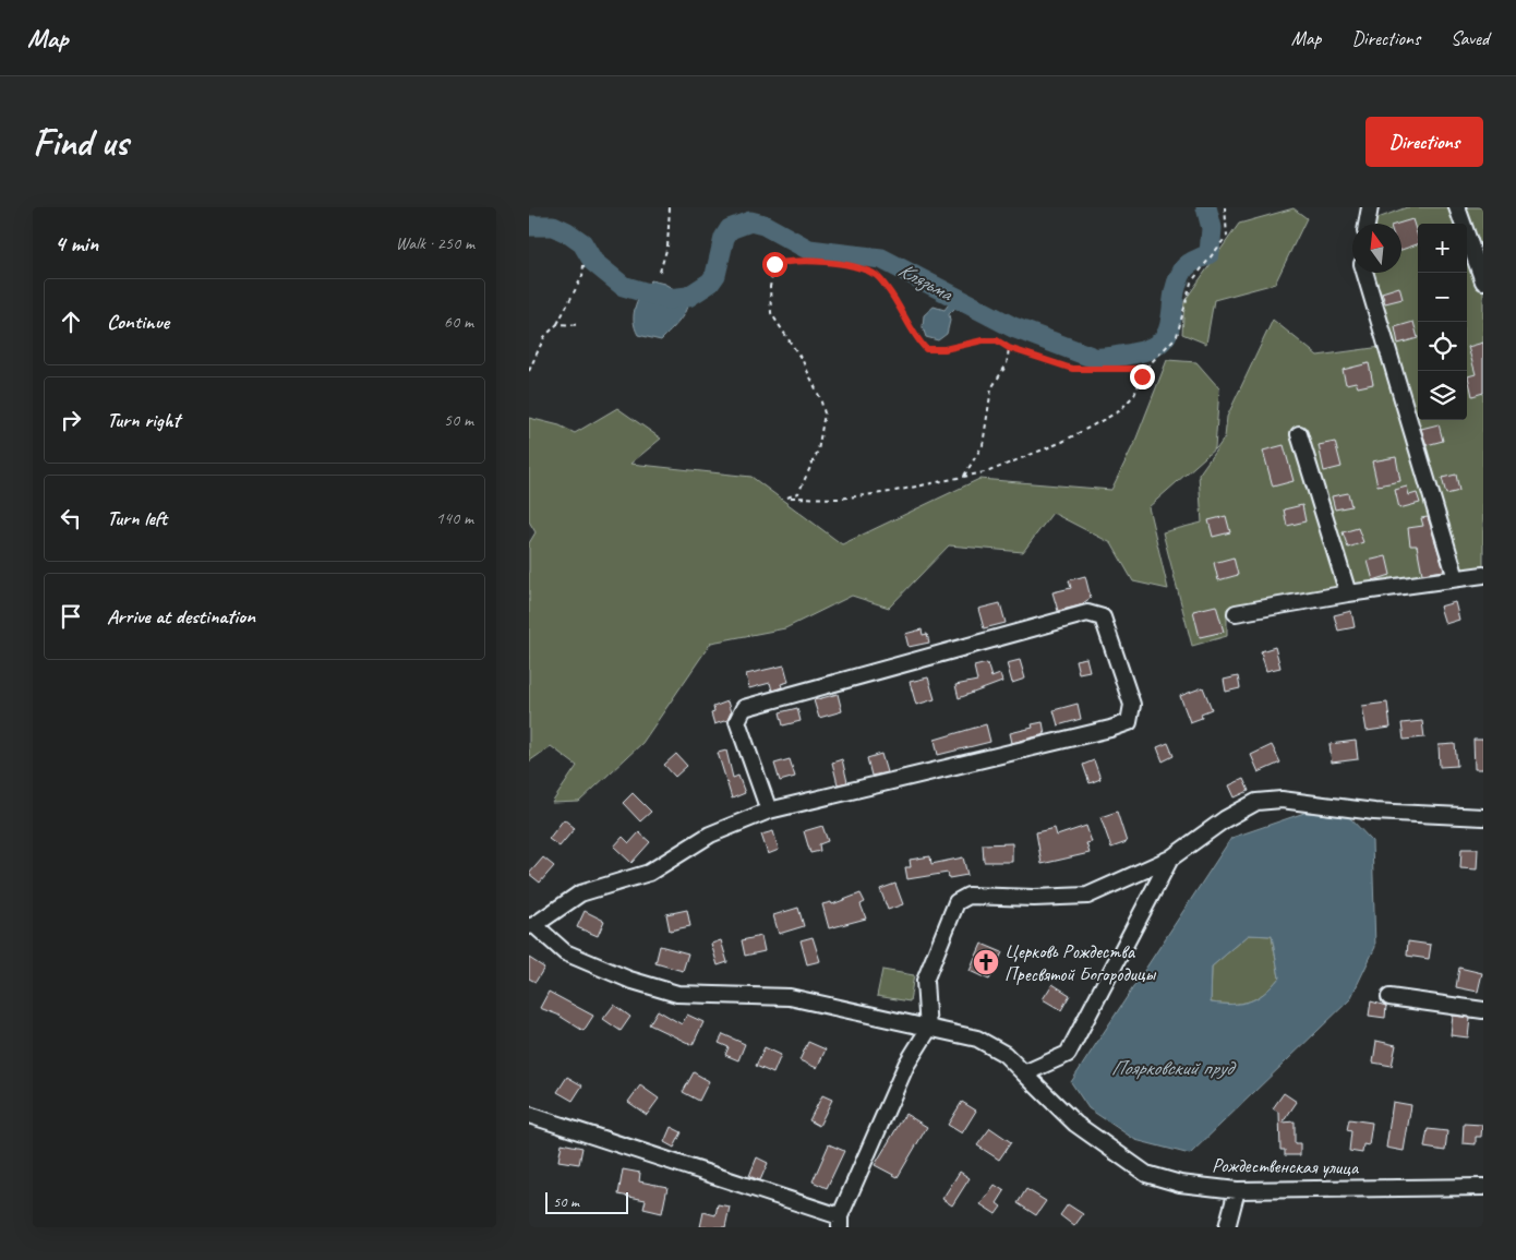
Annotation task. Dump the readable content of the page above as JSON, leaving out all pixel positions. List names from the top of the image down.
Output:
{
  "streets": {
    "street": ["Рождественская улица"]
  },
  "water": ["Клязьма", "Поярковский пруд"],
  "places": {
    "church": ["Церковь Рождества Пресвятой Богородицы"]
  },
  "scale_bar": "50 m",
  "north": "top",
  "page": {
    "header": "Map",
    "nav": ["Map", "Directions", "Saved"],
    "buttons": "Directions",
    "title": "Find us",
    "heading": ["4 min", "Walk · 250 m"],
    "map_buttons": ["+", "−"],
    "list": [
      ["Continue", "60 m"],
      ["Turn right", "50 m"],
      ["Turn left", "140 m"],
      "Arrive at destination"
    ],
    "scale": "50 m"
  }
}
